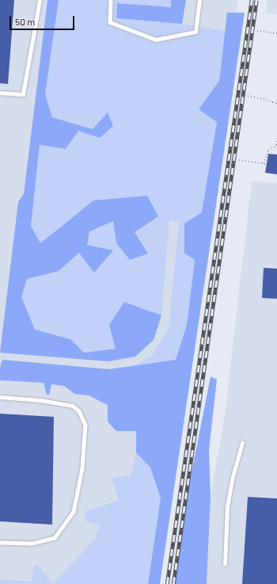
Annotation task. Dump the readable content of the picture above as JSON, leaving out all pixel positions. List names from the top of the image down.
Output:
{
  "scale_bar": "50 m"
}
